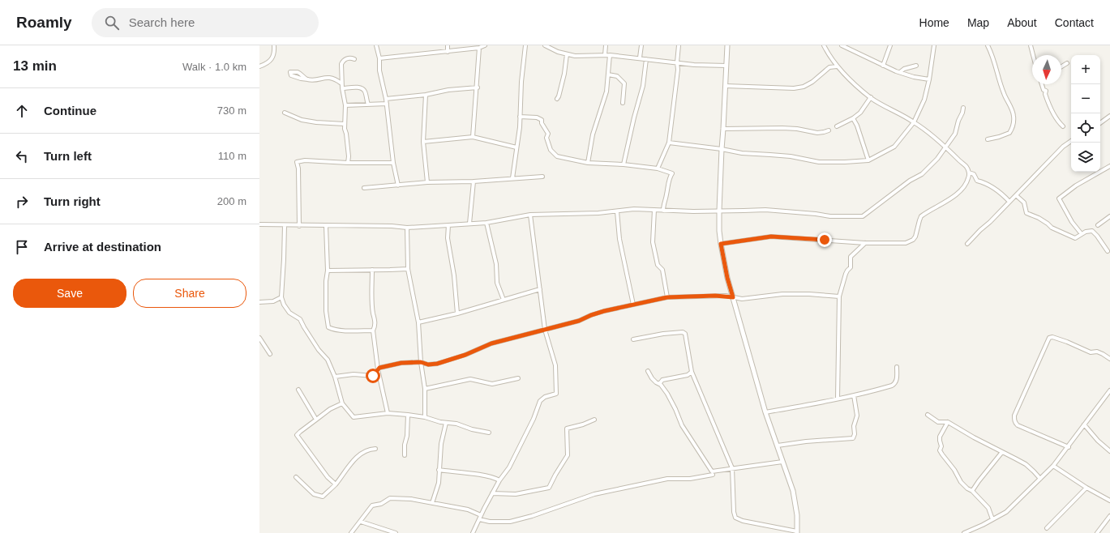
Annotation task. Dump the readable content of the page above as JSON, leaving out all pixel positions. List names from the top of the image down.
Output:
{
  "north": "bottom",
  "page": {
    "header": "Roamly",
    "search": "Search here",
    "nav": [
      "Home",
      "Map",
      "About",
      "Contact"
    ],
    "heading": ["13 min", "Walk · 1.0 km"],
    "map_buttons": ["+", "−"],
    "list": [
      ["Continue", "730 m"],
      ["Turn left", "110 m"],
      ["Turn right", "200 m"],
      "Arrive at destination"
    ],
    "buttons": ["Save", "Share"]
  }
}
